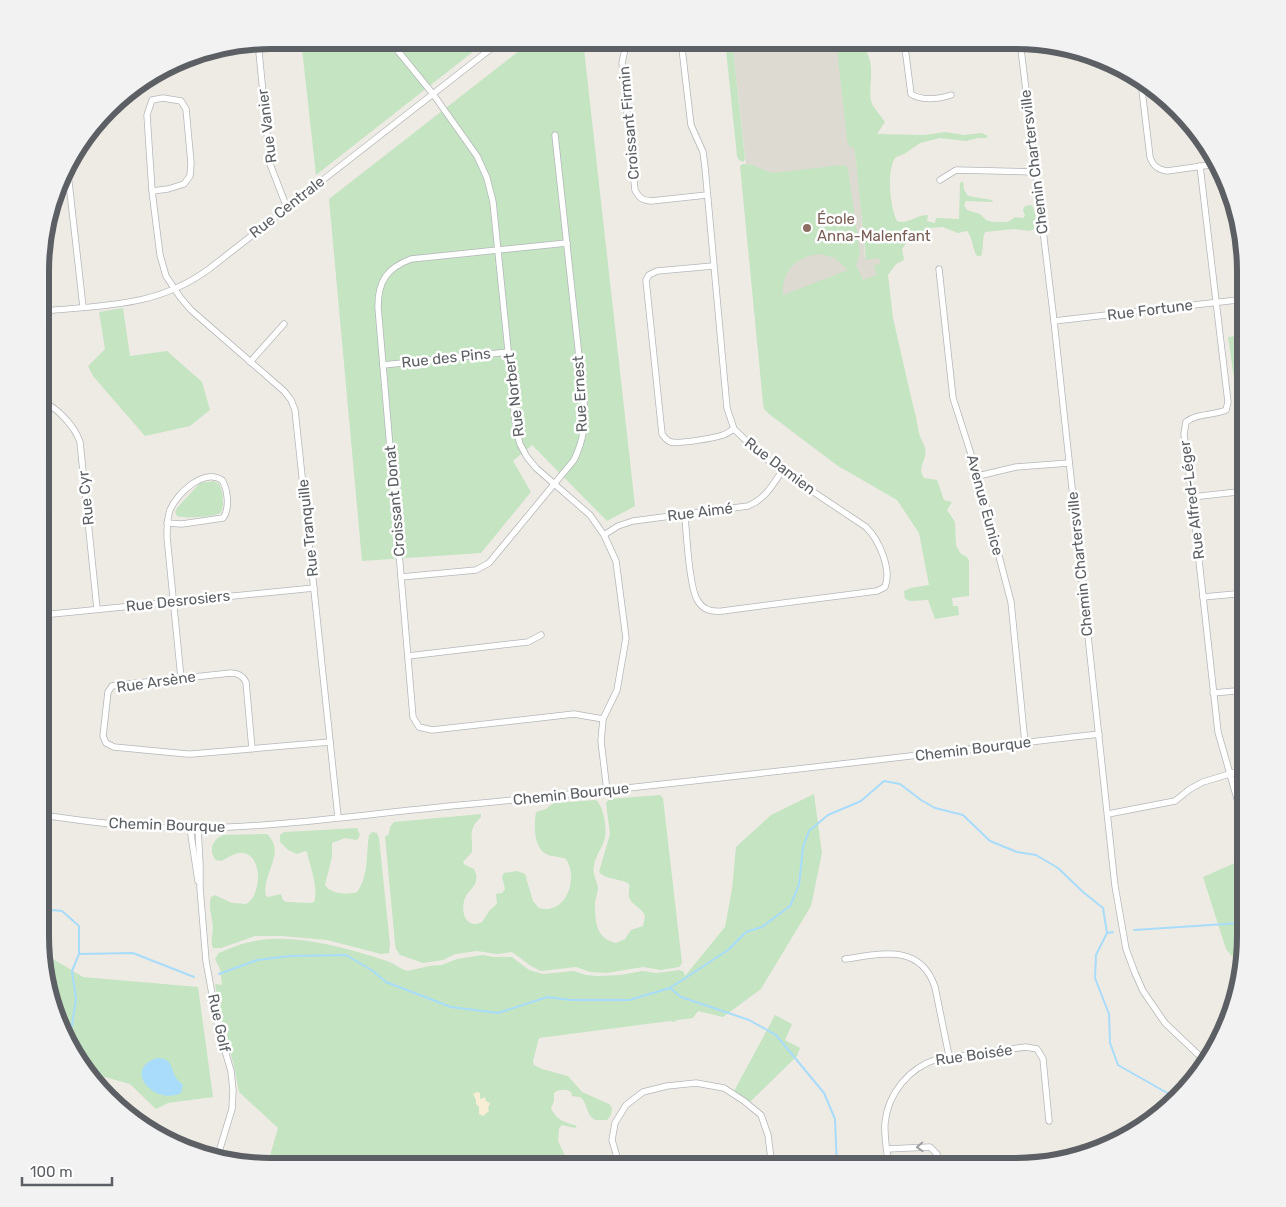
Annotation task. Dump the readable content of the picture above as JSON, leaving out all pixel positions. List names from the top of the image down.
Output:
{
  "streets": {
    "street": [
      "Croissant Firmin",
      "Rue Vanier",
      "Chemin Chartersville",
      "Rue Centrale",
      "Rue Fortune",
      "Rue des Pins",
      "Rue Ernest",
      "Rue Norbert",
      "Rue Damien",
      "Rue Cyr",
      "Rue Alfred-Léger",
      "Croissant Donat",
      "Avenue Eunice",
      "Rue Aimé",
      "Rue Tranquille",
      "Rue Desrosiers",
      "Rue Arsène",
      "Chemin Bourque",
      "Rue Golf",
      "Rue Boisée"
    ]
  },
  "crossings": [
    ["Croissant Firmin", "Rue Damien"],
    ["Rue Vanier", "Rue Centrale"],
    ["Chemin Chartersville", "Rue Fortune"],
    ["Chemin Chartersville", "Chemin Bourque"],
    ["Rue Centrale", "Rue Norbert"],
    ["Rue Centrale", "Rue Tranquille"],
    ["Rue Fortune", "Rue Alfred-Léger"],
    ["Rue des Pins", "Rue Norbert"],
    ["Rue des Pins", "Croissant Donat"],
    ["Rue Ernest", "Rue Norbert"],
    ["Rue Ernest", "Croissant Donat"],
    ["Rue Norbert", "Croissant Donat"],
    ["Rue Norbert", "Rue Aimé"],
    ["Rue Norbert", "Chemin Bourque"],
    ["Rue Damien", "Rue Aimé"],
    ["Rue Cyr", "Rue Desrosiers"],
    ["Avenue Eunice", "Chemin Bourque"],
    ["Rue Tranquille", "Rue Desrosiers"],
    ["Rue Tranquille", "Rue Arsène"],
    ["Rue Tranquille", "Chemin Bourque"],
    ["Chemin Bourque", "Rue Golf"]
  ],
  "places": ["École Anna-Malenfant"],
  "scale_bar": "100 m"
}
